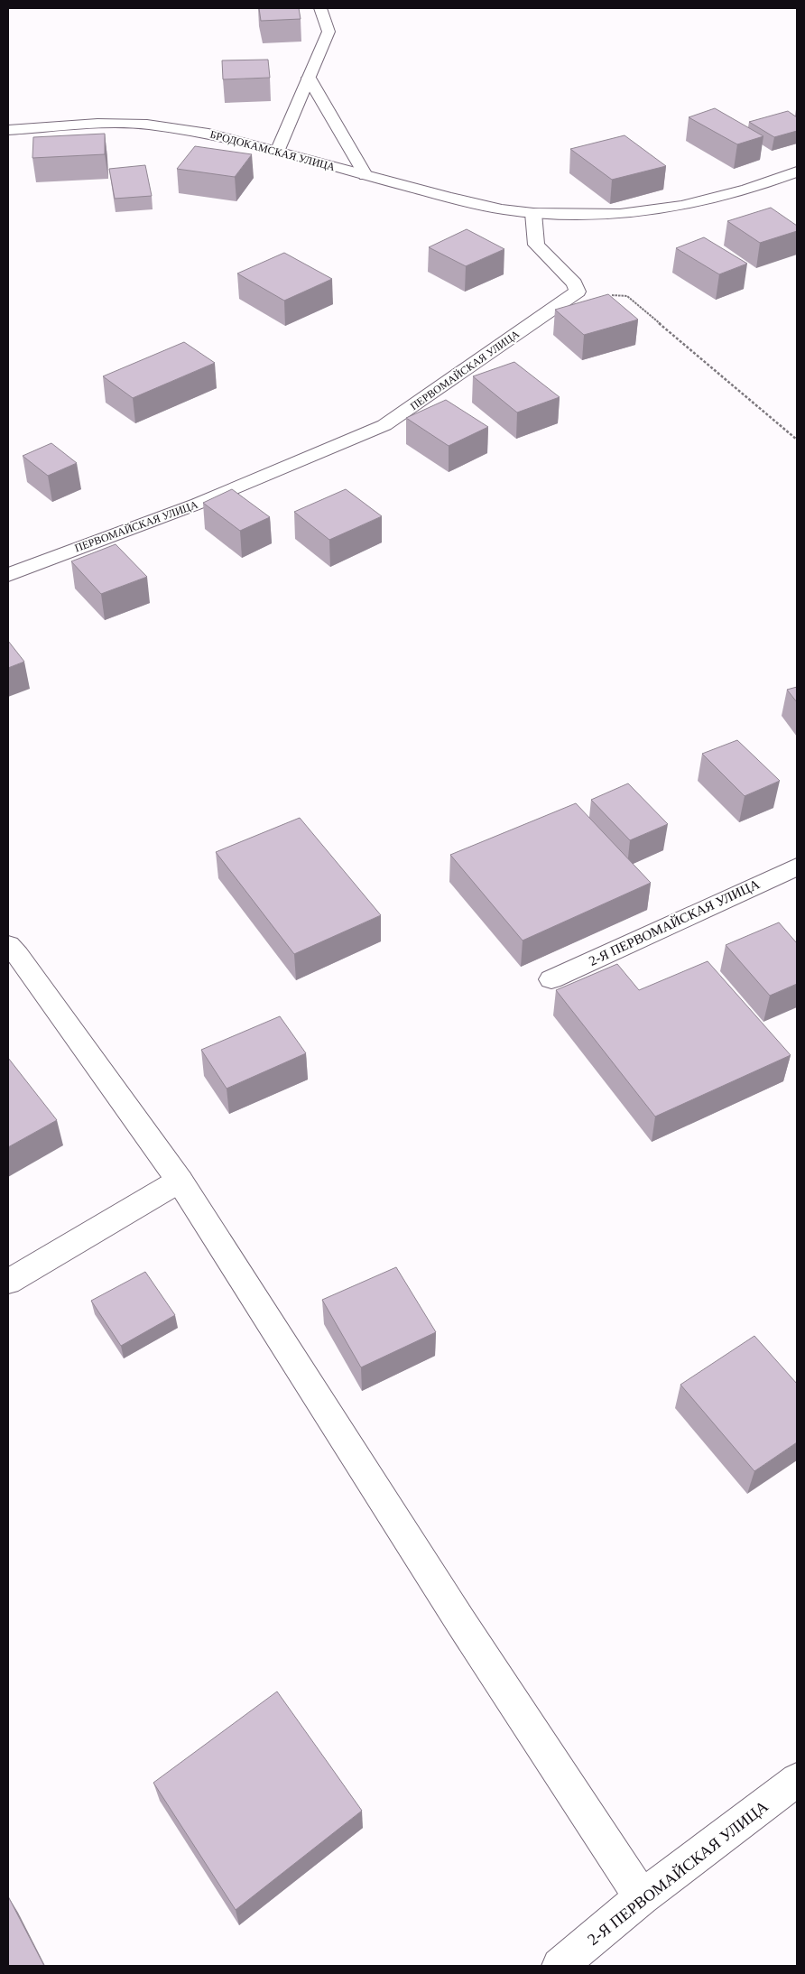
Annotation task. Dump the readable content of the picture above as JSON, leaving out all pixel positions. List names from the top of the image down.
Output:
{
  "streets": {
    "street": ["БРОДОКАМСКАЯ УЛИЦА", "ПЕРВОМАЙСКАЯ УЛИЦА", "2-Я ПЕРВОМАЙСКАЯ УЛИЦА"]
  }
}
